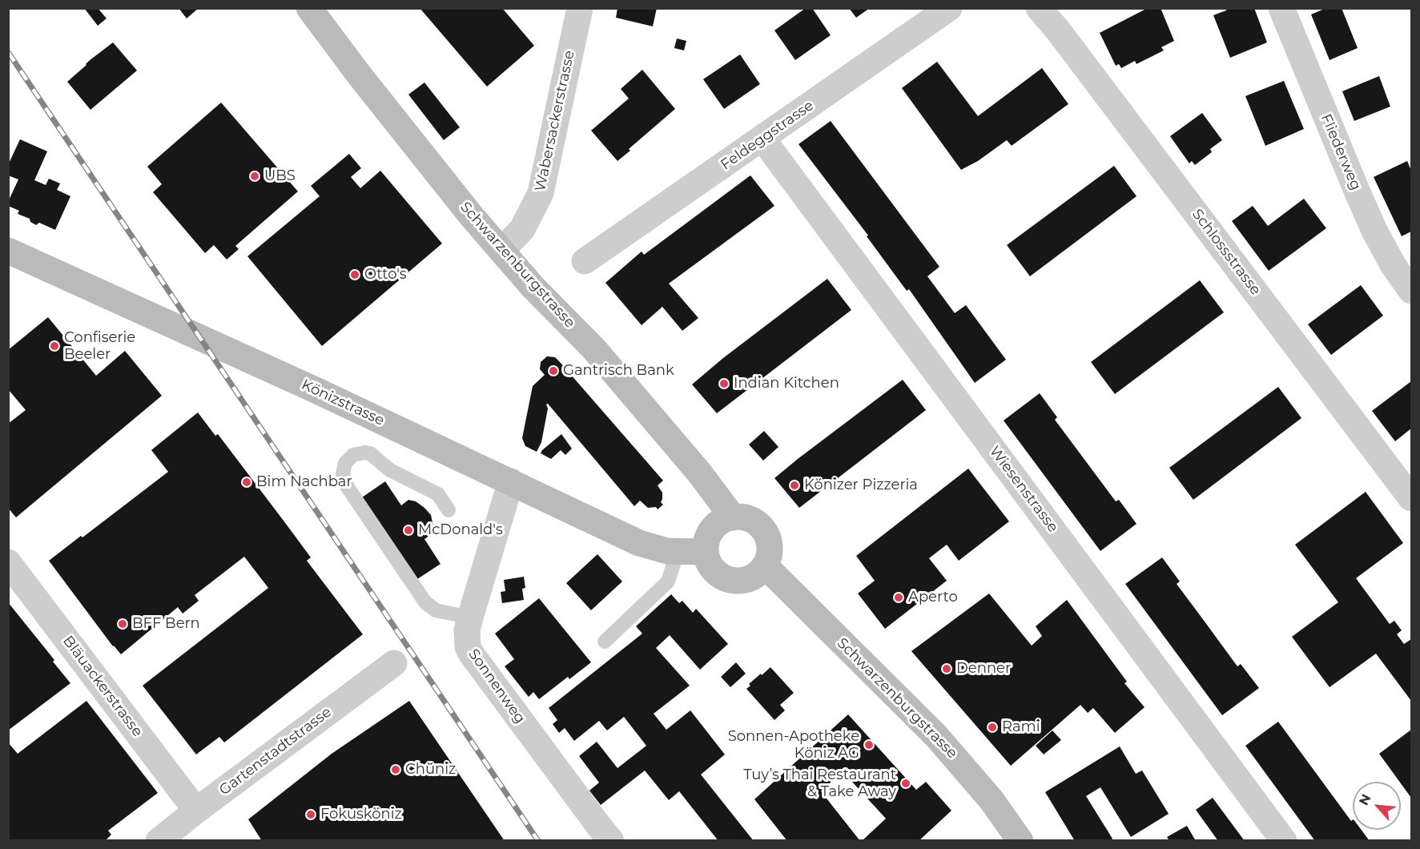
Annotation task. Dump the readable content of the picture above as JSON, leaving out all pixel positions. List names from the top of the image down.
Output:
{
  "streets": {
    "main road": ["Schwarzenburgstrasse", "Könizstrasse"],
    "street": [
      "Wabersackerstrasse",
      "Feldeggstrasse",
      "Fliederweg",
      "Schlossstrasse",
      "Wiesenstrasse",
      "Bläuackerstrasse",
      "Sonnenweg",
      "Gartenstadtstrasse"
    ]
  },
  "crossings": [
    ["Wabersackerstrasse", "Schwarzenburgstrasse"],
    ["Feldeggstrasse", "Wiesenstrasse"],
    ["Schwarzenburgstrasse", "Könizstrasse"],
    ["Könizstrasse", "Sonnenweg"],
    ["Bläuackerstrasse", "Gartenstadtstrasse"]
  ],
  "places": [
    "UBS",
    "Otto's",
    "Confiserie Beeler",
    "Gantrisch Bank",
    "Indian Kitchen",
    "Bim Nachbar",
    "Könizer Pizzeria",
    "McDonald's",
    "Aperto",
    "BFF Bern",
    "Denner",
    "Rami",
    "Sonnen-Apotheke Köniz AG",
    "Chüniz",
    "Tuy’s Thai Restaurant & Take Away",
    "Fokusköniz"
  ],
  "north": "top left"
}
